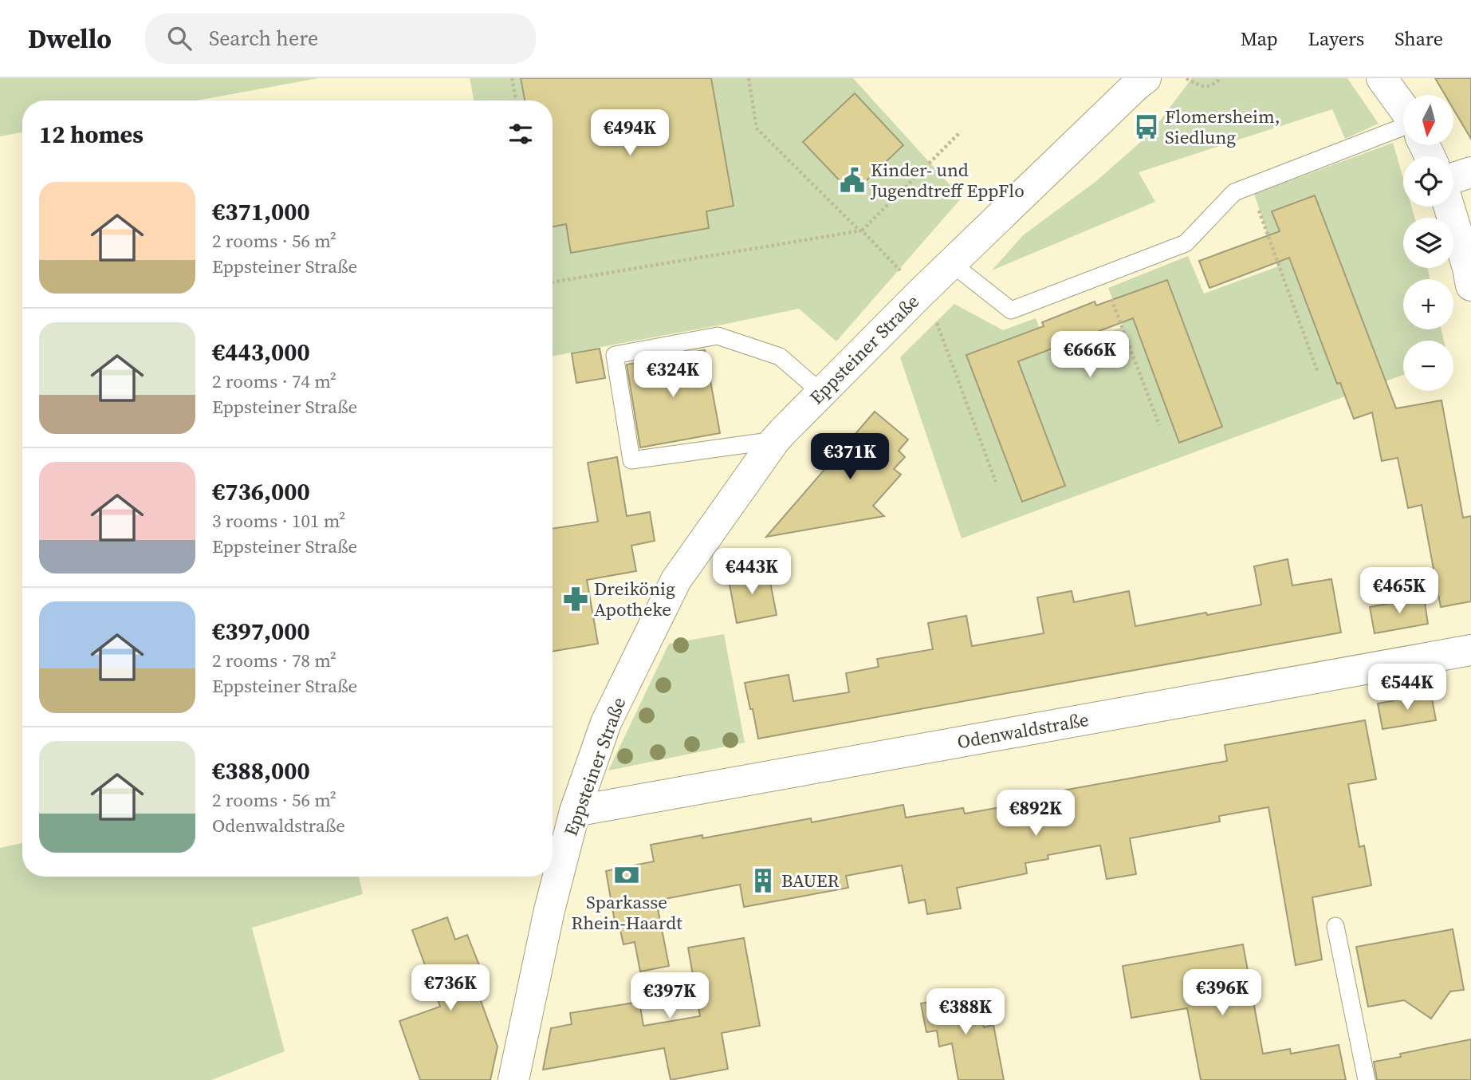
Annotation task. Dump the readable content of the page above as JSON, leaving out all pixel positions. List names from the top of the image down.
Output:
{
  "streets": {
    "main road": ["Eppsteiner Straße", "Odenwaldstraße"]
  },
  "crossings": [
    ["Eppsteiner Straße", "Odenwaldstraße"]
  ],
  "places": {
    "bus stop": ["Flomersheim, Siedlung"],
    "public building": ["Kinder- und Jugendtreff EppFlo"],
    "pharmacy": ["Dreikönig Apotheke"],
    "bank": ["Sparkasse Rhein-Haardt"],
    "building": ["BAUER"]
  },
  "north": "bottom",
  "page": {
    "header": "Dwello",
    "search": "Search here",
    "nav": ["Map", "Layers", "Share"],
    "map_buttons": ["+", "−"],
    "heading": "12 homes",
    "price": [
      "€494K",
      "€666K",
      "€324K",
      "€371K",
      "€443K",
      "€465K",
      "€544K",
      "€892K",
      "€736K",
      "€396K",
      "€397K",
      "€388K"
    ],
    "list": [
      {
        "name": "€371,000",
        "note": "2 rooms · 56 m² · Eppsteiner Straße"
      },
      {
        "name": "€443,000",
        "note": "2 rooms · 74 m² · Eppsteiner Straße"
      },
      {
        "name": "€736,000",
        "note": "3 rooms · 101 m² · Eppsteiner Straße"
      },
      {
        "name": "€397,000",
        "note": "2 rooms · 78 m² · Eppsteiner Straße"
      },
      {
        "name": "€388,000",
        "note": "2 rooms · 56 m² · Odenwaldstraße"
      }
    ]
  }
}
